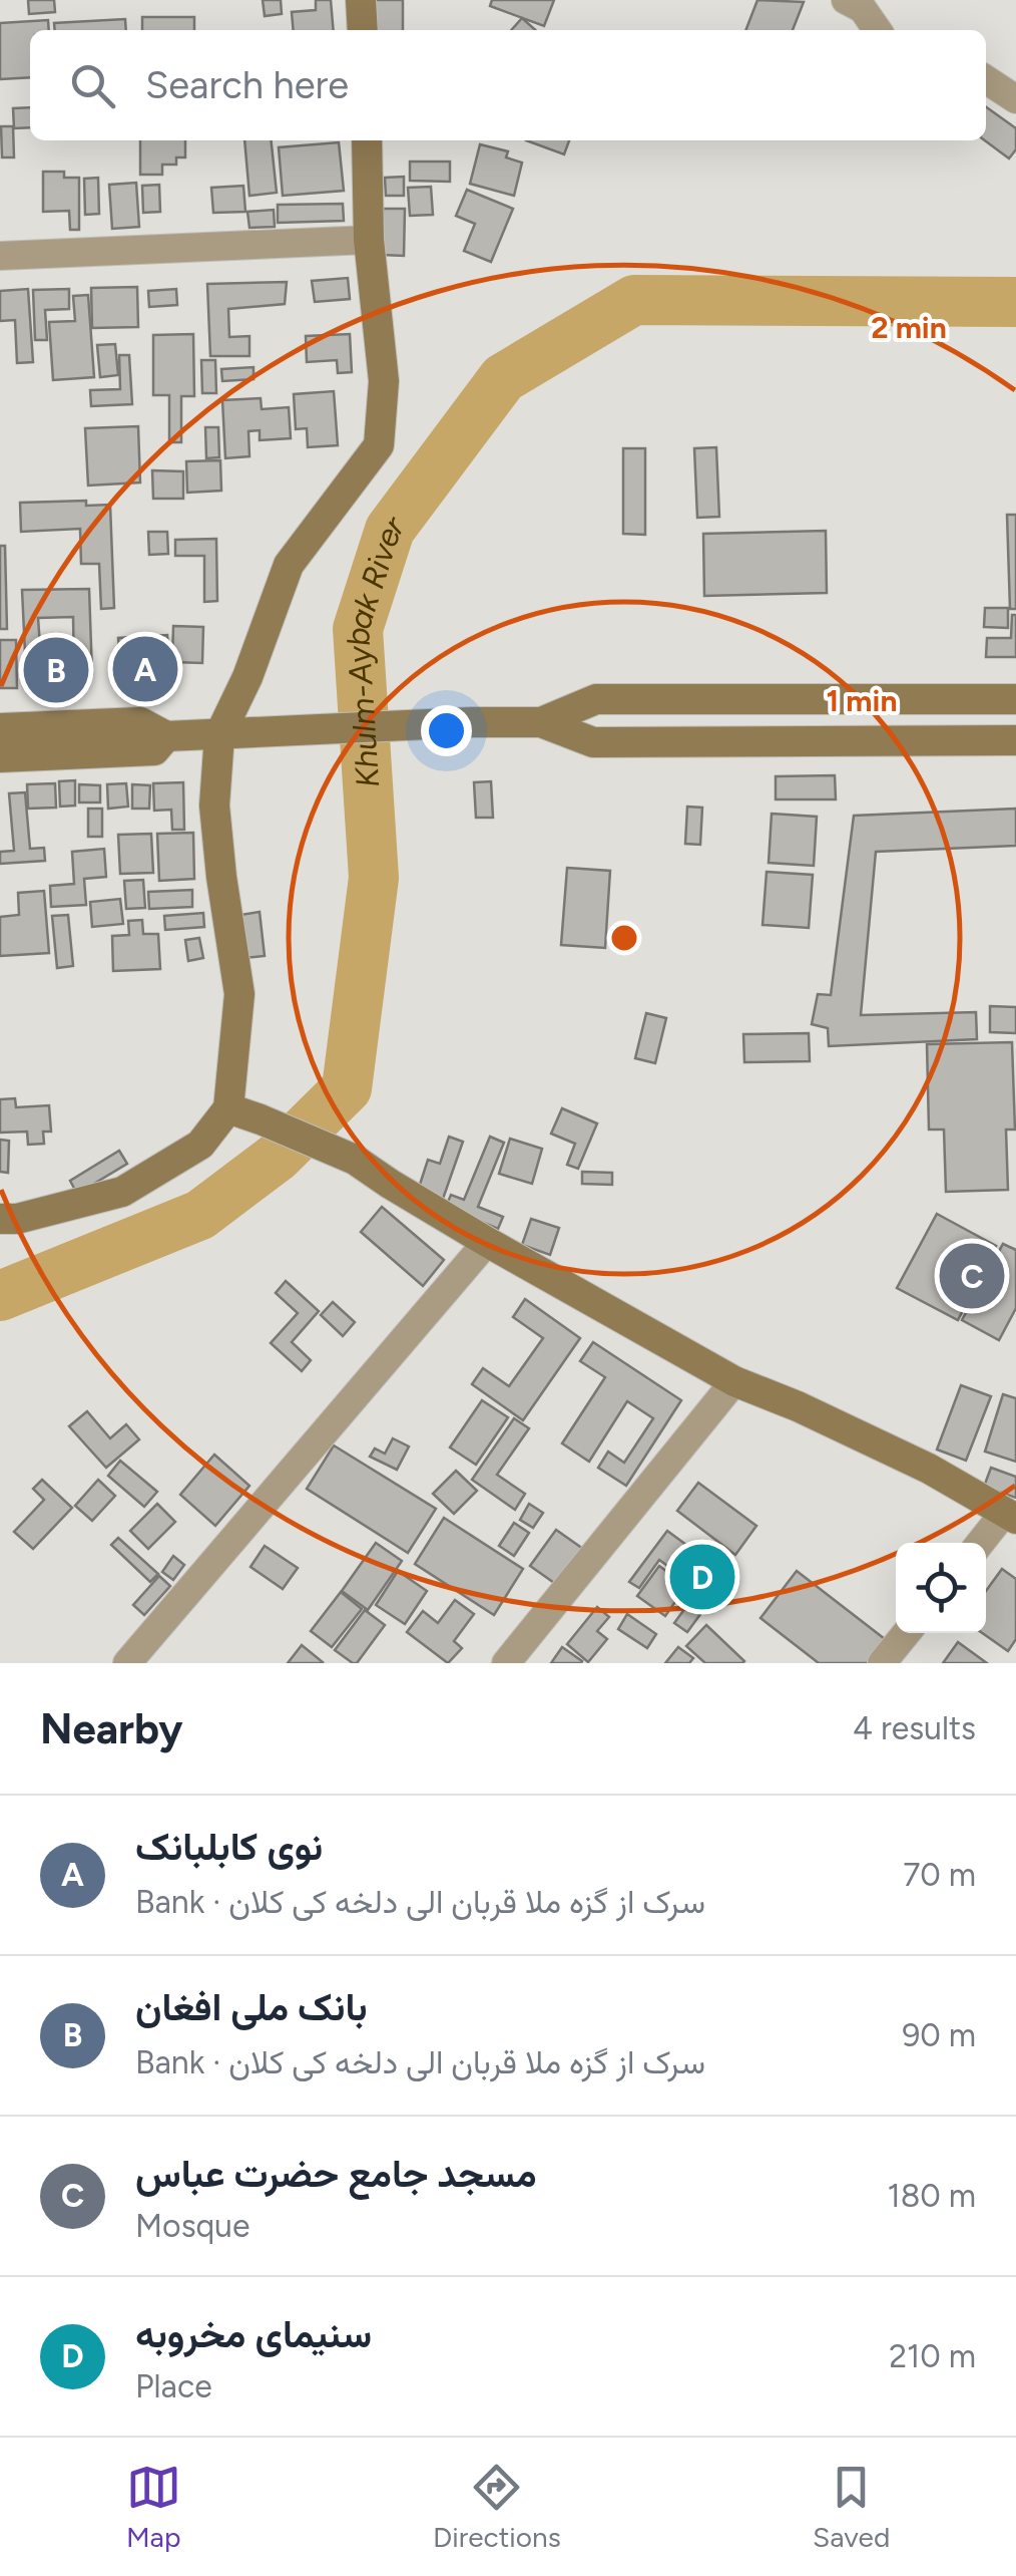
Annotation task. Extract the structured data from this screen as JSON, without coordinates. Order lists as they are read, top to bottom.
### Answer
{
  "water": ["Khulm-Aybak River"],
  "page": {
    "search": "Search here",
    "pins": [
      "A",
      "B",
      "C",
      "D"
    ],
    "heading": ["Nearby", "4 results"],
    "list": [
      {
        "mark": "A",
        "name": "نوی کابلبانک",
        "note": "Bank · سرک از گزه ملا قربان الی دلخه کی کلان",
        "value": "70 m"
      },
      {
        "mark": "B",
        "name": "بانک ملی افغان",
        "note": "Bank · سرک از گزه ملا قربان الی دلخه کی کلان",
        "value": "90 m"
      },
      {
        "mark": "C",
        "name": "مسجد جامع حضرت عباس",
        "note": "Mosque",
        "value": "180 m"
      },
      {
        "mark": "D",
        "name": "سنیمای مخروبه",
        "note": "Place",
        "value": "210 m"
      }
    ],
    "nav": ["Map", "Directions", "Saved"]
  },
  "rings": ["2 min", "1 min"]
}
